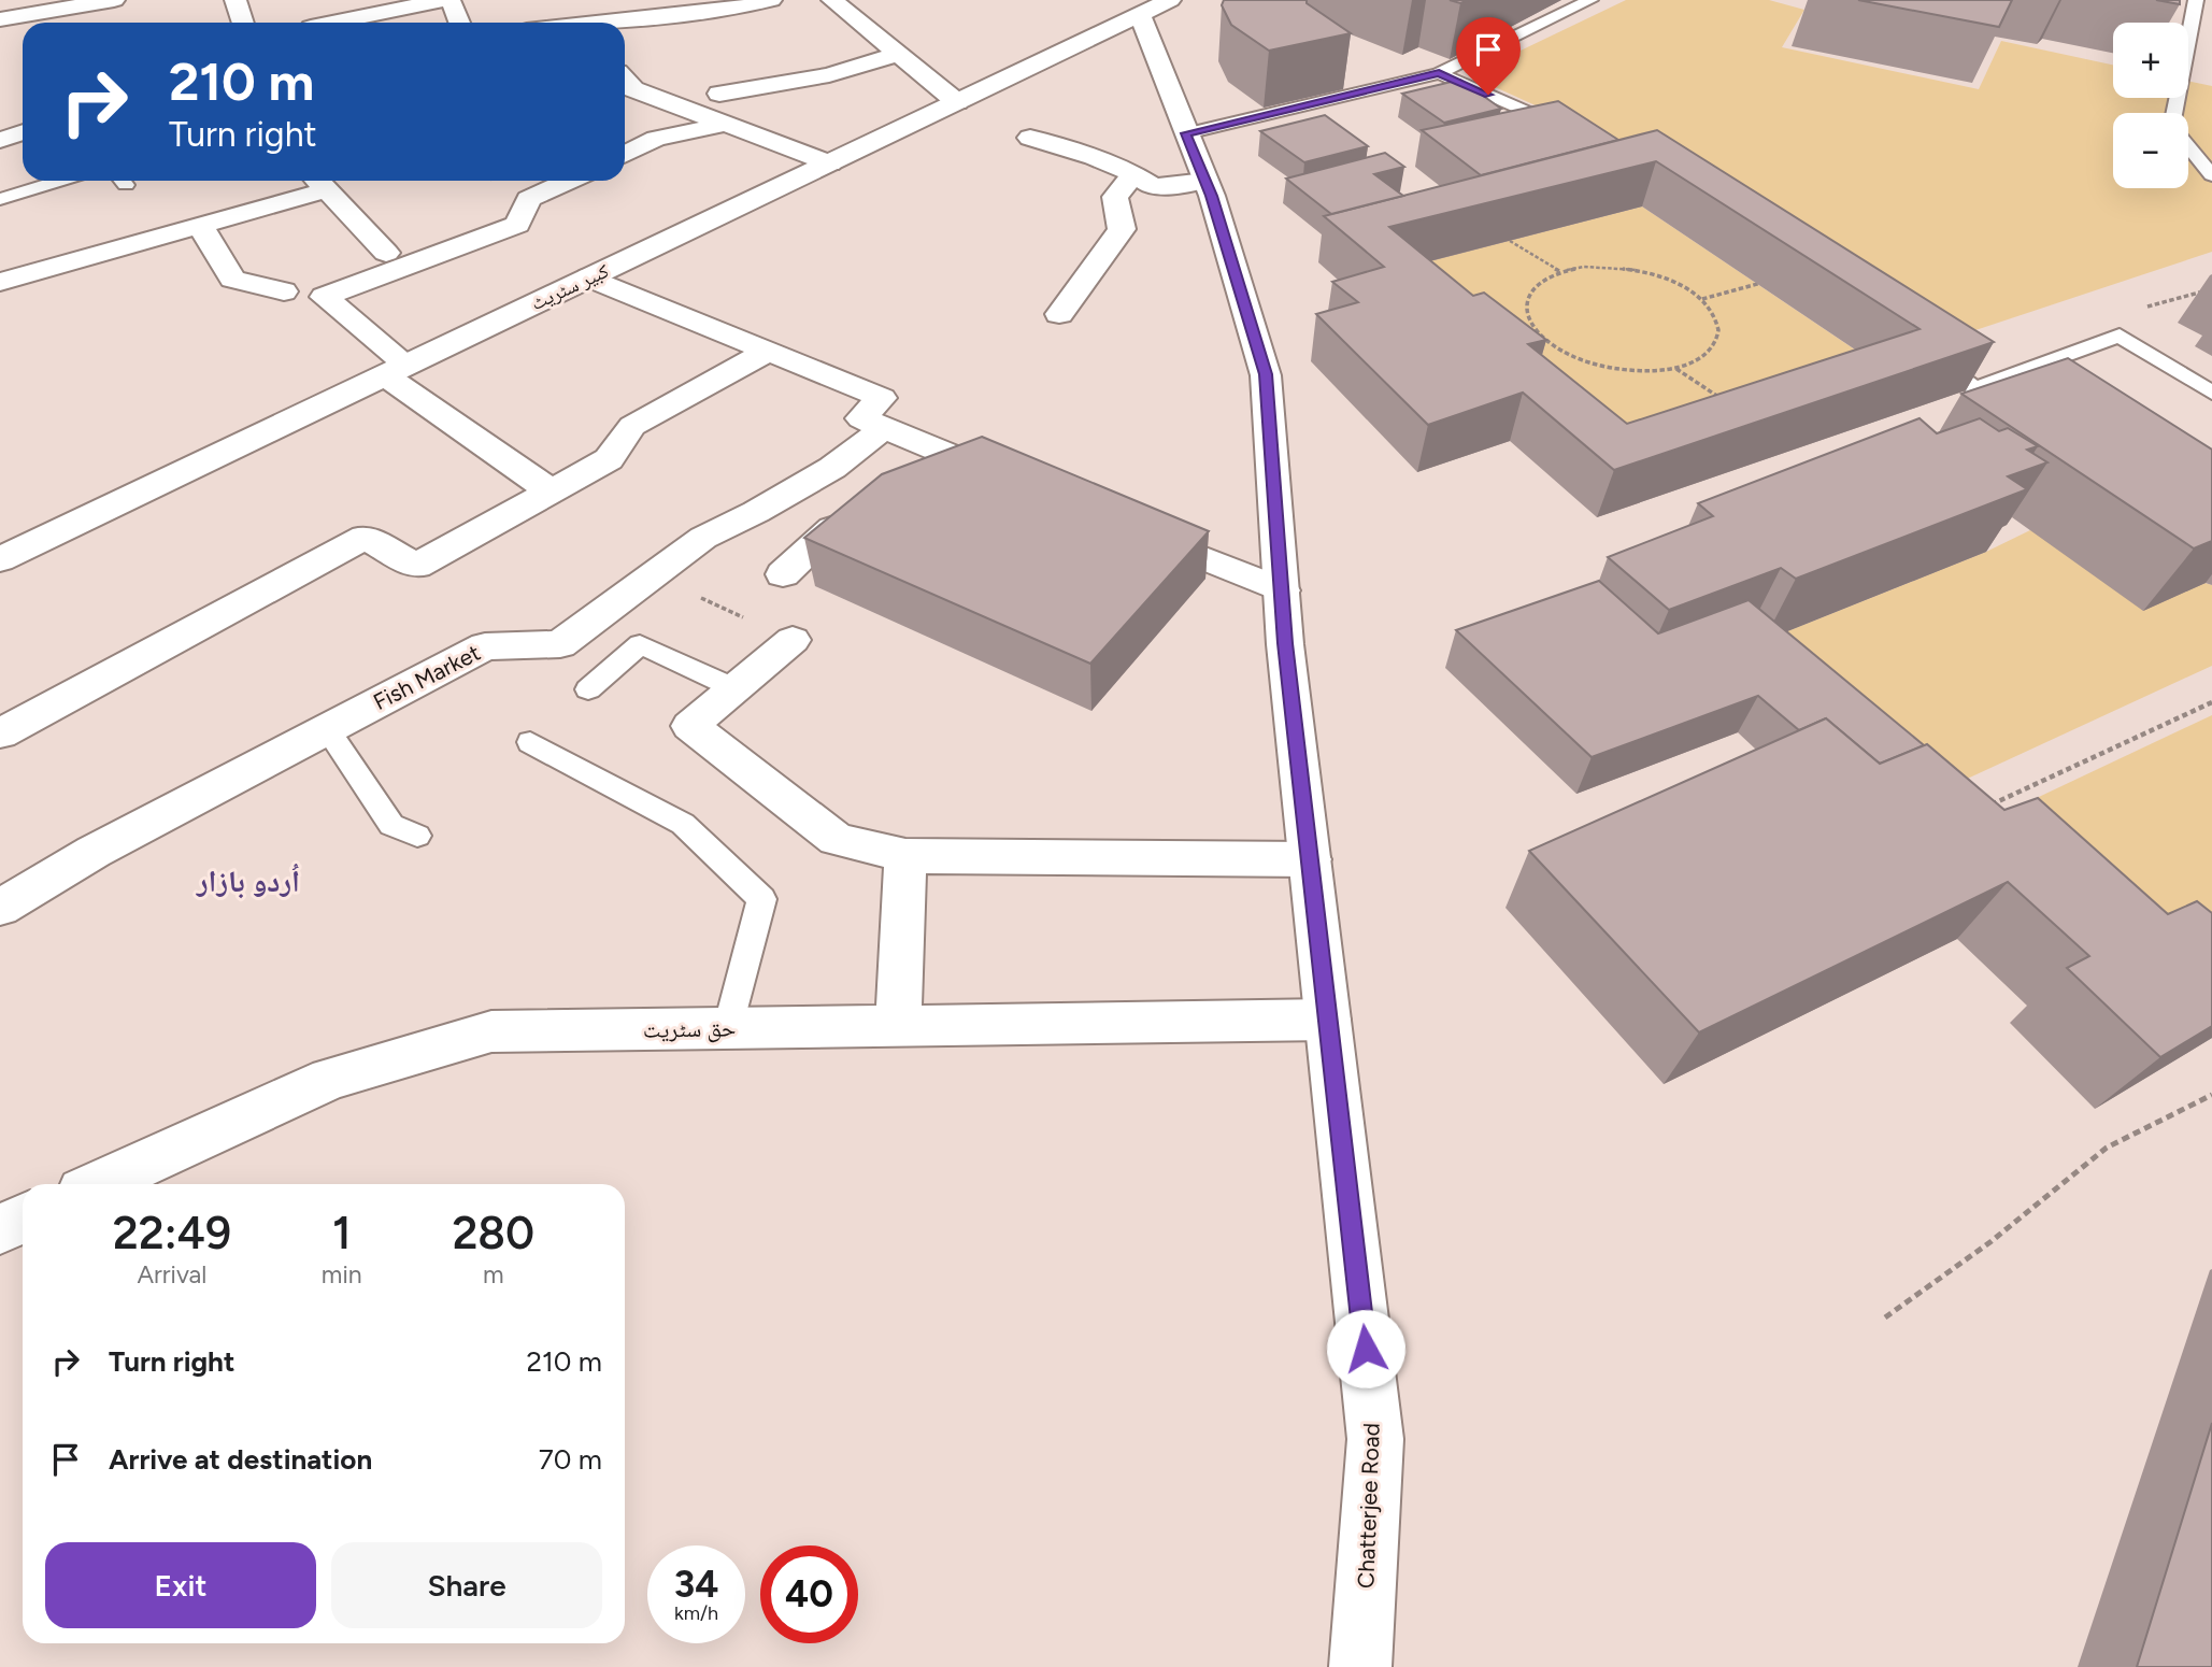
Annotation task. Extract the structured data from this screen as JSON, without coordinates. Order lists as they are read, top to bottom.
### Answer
{
  "streets": {
    "street": [
      "کبیر سٹریٹ",
      "Fish Market",
      "حق سٹریت",
      "Chatterjee Road"
    ]
  },
  "crossings": [
    ["کبیر سٹریٹ", "Chatterjee Road"],
    ["حق سٹریت", "Chatterjee Road"]
  ],
  "districts": ["اُردو بازار"],
  "page": {
    "map_buttons": ["+", "−"],
    "turn": ["210 m", "Turn right"],
    "eta": [
      "22:49",
      "Arrival",
      "1",
      "min",
      "280",
      "m"
    ],
    "list": [
      {
        "name": "Turn right",
        "value": "210 m"
      },
      {
        "name": "Arrive at destination",
        "value": "70 m"
      }
    ],
    "buttons": ["Exit", "Share"],
    "speed": "34 km/h",
    "limit": "40"
  }
}
